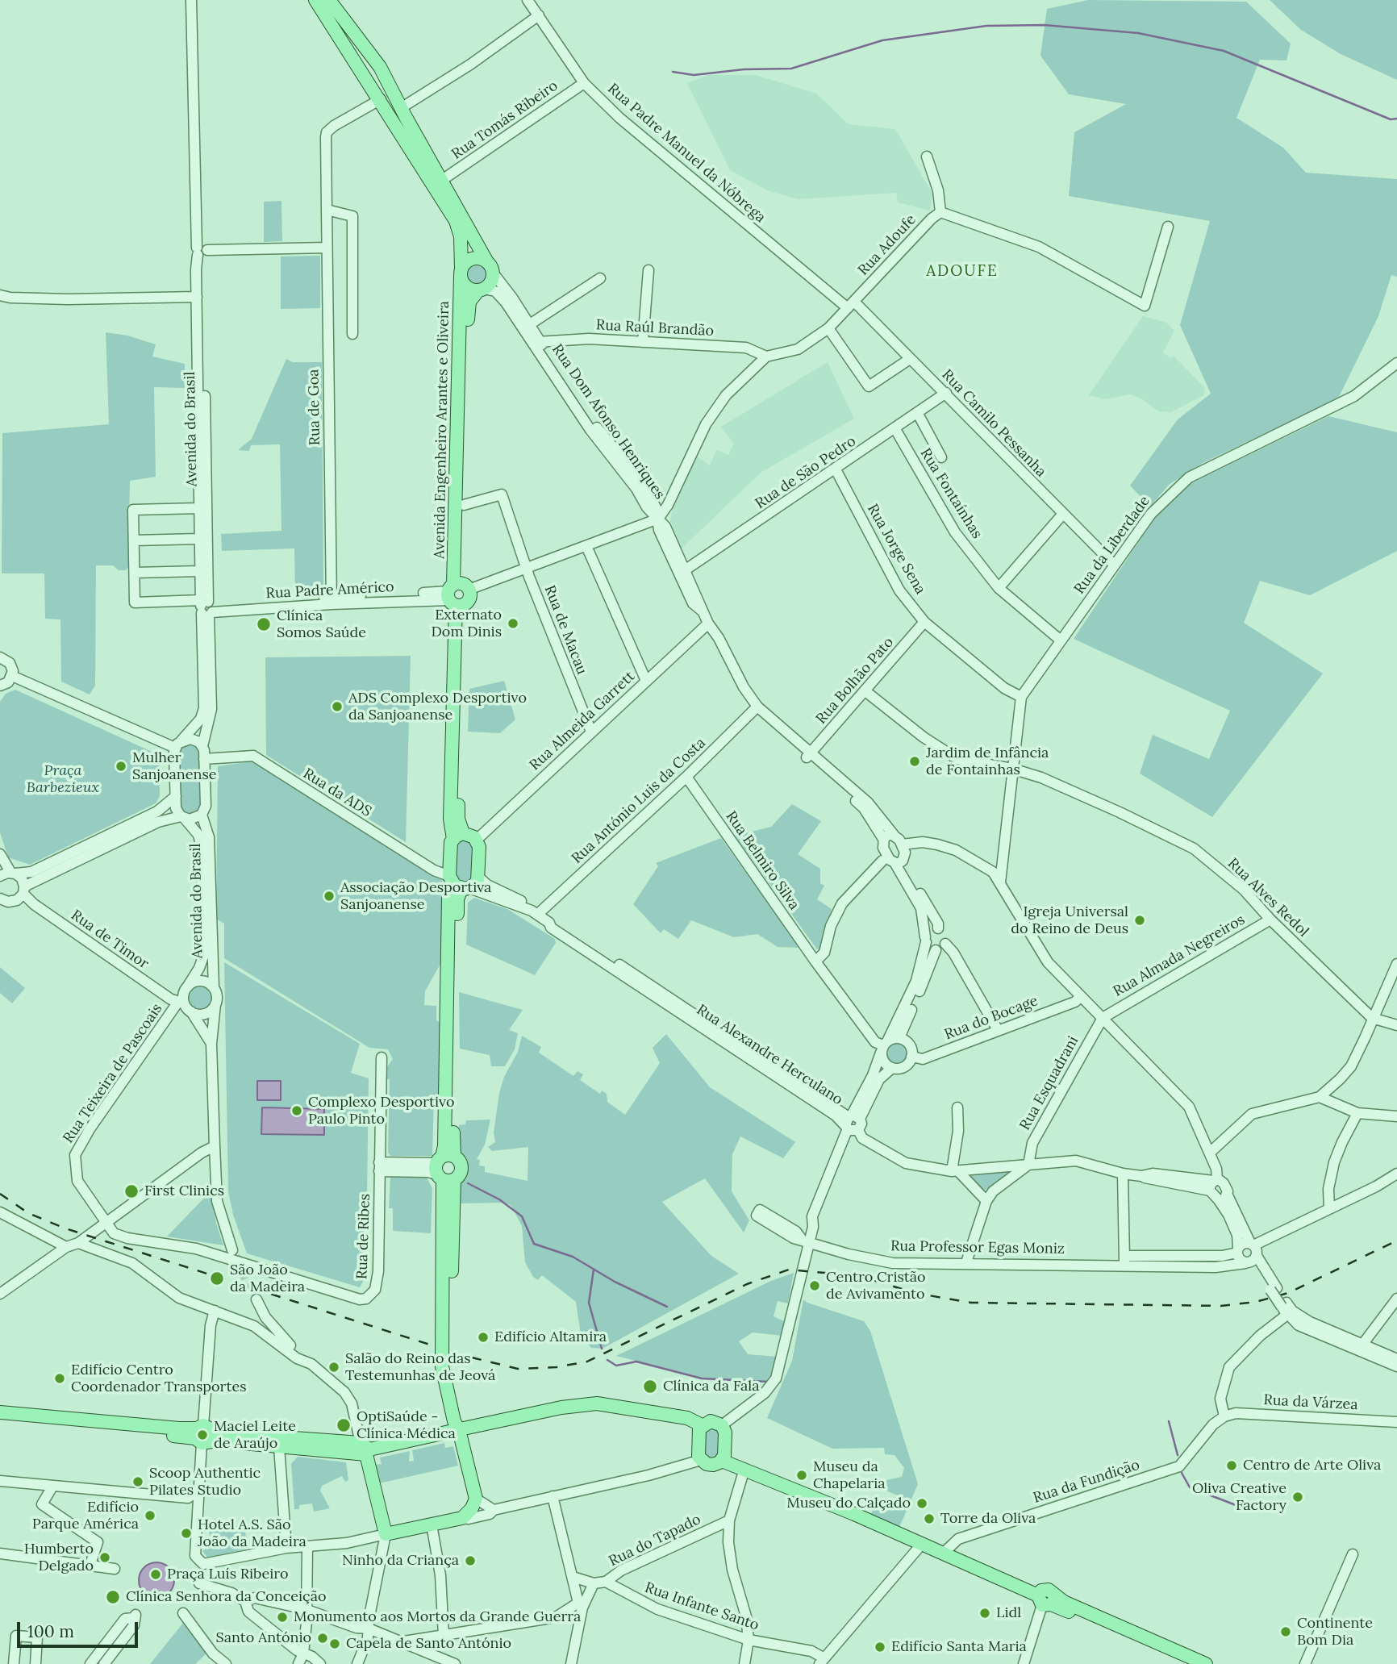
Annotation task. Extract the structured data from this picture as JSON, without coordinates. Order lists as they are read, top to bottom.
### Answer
{
  "streets": {
    "main road": ["Rua Dom Afonso Henriques", "Avenida Engenheiro Arantes e Oliveira"],
    "street": [
      "Rua Tomás Ribeiro",
      "Rua Padre Manuel da Nóbrega",
      "Rua Adoufe",
      "Rua Raúl Brandão",
      "Rua de Goa",
      "Rua Camilo Pessanha",
      "Avenida do Brasil",
      "Rua de São Pedro",
      "Rua Fontaínhas",
      "Rua da Liberdade",
      "Rua Jorge Sena",
      "Rua Padre Américo",
      "Rua de Macau",
      "Rua Bolhão Pato",
      "Rua Almeida Garrett",
      "Rua da ADS",
      "Rua António Luis da Costa",
      "Rua Belmiro Silva",
      "Rua Alves Redol",
      "Rua de Timor",
      "Rua Almada Negreiros",
      "Rua do Bocage",
      "Rua Alexandre Herculano",
      "Rua Teixeira de Pascoais",
      "Rua Esquadrani",
      "Rua de Ribes",
      "Rua Professor Egas Moniz",
      "Rua da Várzea",
      "Rua da Fundição",
      "Rua do Tapado",
      "Rua Infante Santo"
    ]
  },
  "crossings": [
    ["Rua Tomás Ribeiro", "Rua Padre Manuel da Nóbrega"],
    ["Rua Tomás Ribeiro", "Rua Dom Afonso Henriques"],
    ["Rua Padre Manuel da Nóbrega", "Rua Adoufe"],
    ["Rua Padre Manuel da Nóbrega", "Rua Camilo Pessanha"],
    ["Rua Adoufe", "Rua Raúl Brandão"],
    ["Rua Adoufe", "Rua Camilo Pessanha"],
    ["Rua Raúl Brandão", "Rua Dom Afonso Henriques"],
    ["Rua de Goa", "Rua Dom Afonso Henriques"],
    ["Rua de Goa", "Rua Padre Américo"],
    ["Rua Dom Afonso Henriques", "Avenida Engenheiro Arantes e Oliveira"],
    ["Rua Dom Afonso Henriques", "Rua de São Pedro"],
    ["Rua Dom Afonso Henriques", "Rua Padre Américo"],
    ["Rua Dom Afonso Henriques", "Rua Bolhão Pato"],
    ["Rua Dom Afonso Henriques", "Rua Almeida Garrett"],
    ["Rua Dom Afonso Henriques", "Rua António Luis da Costa"],
    ["Rua Dom Afonso Henriques", "Rua Belmiro Silva"],
    ["Rua Dom Afonso Henriques", "Rua do Bocage"],
    ["Rua Dom Afonso Henriques", "Rua Alexandre Herculano"],
    ["Rua Dom Afonso Henriques", "Rua Professor Egas Moniz"],
    ["Rua Camilo Pessanha", "Rua de São Pedro"],
    ["Rua Camilo Pessanha", "Rua da Liberdade"],
    ["Avenida do Brasil", "Rua Padre Américo"],
    ["Avenida do Brasil", "Rua da ADS"],
    ["Avenida do Brasil", "Rua de Timor"],
    ["Avenida do Brasil", "Rua Teixeira de Pascoais"],
    ["Avenida Engenheiro Arantes e Oliveira", "Rua Padre Américo"],
    ["Avenida Engenheiro Arantes e Oliveira", "Rua de Macau"],
    ["Avenida Engenheiro Arantes e Oliveira", "Rua da ADS"],
    ["Avenida Engenheiro Arantes e Oliveira", "Rua Alexandre Herculano"],
    ["Rua de São Pedro", "Rua Fontaínhas"],
    ["Rua de São Pedro", "Rua Jorge Sena"],
    ["Rua Fontaínhas", "Rua da Liberdade"],
    ["Rua da Liberdade", "Rua Jorge Sena"],
    ["Rua da Liberdade", "Rua Alves Redol"],
    ["Rua Jorge Sena", "Rua Bolhão Pato"],
    ["Rua Padre Américo", "Rua de Macau"],
    ["Rua de Macau", "Rua Almeida Garrett"],
    ["Rua Bolhão Pato", "Rua Alves Redol"],
    ["Rua da ADS", "Rua Alexandre Herculano"],
    ["Rua António Luis da Costa", "Rua Belmiro Silva"],
    ["Rua António Luis da Costa", "Rua Alexandre Herculano"],
    ["Rua Belmiro Silva", "Rua do Bocage"],
    ["Rua Alves Redol", "Rua Almada Negreiros"],
    ["Rua de Timor", "Rua Teixeira de Pascoais"],
    ["Rua Almada Negreiros", "Rua Esquadrani"],
    ["Rua Alexandre Herculano", "Rua Esquadrani"],
    ["Rua Teixeira de Pascoais", "Rua de Ribes"],
    ["Rua da Várzea", "Rua da Fundição"],
    ["Rua do Tapado", "Rua Infante Santo"]
  ],
  "districts": ["ADOUFE"],
  "parks": ["Praça Barbezieux"],
  "places": [
    "Externato Dom Dinis",
    "Clínica Somos Saúde",
    "ADS Complexo Desportivo da Sanjoanense",
    "Jardim de Infância de Fontainhas",
    "Mulher Sanjoanense",
    "Associação Desportiva Sanjoanense",
    "Igreja Universal do Reino de Deus",
    "Complexo Desportivo Paulo Pinto",
    "First Clinics",
    "São João da Madeira",
    "Centro Cristão de Avivamento",
    "Edifício Altamira",
    "Salão do Reino das Testemunhas de Jeová",
    "Edifício Centro Coordenador Transportes",
    "Clínica da Fala",
    "OptiSaúde - Clínica Médica",
    "Maciel Leite de Araújo",
    "Centro de Arte Oliva",
    "Museu da Chapelaria",
    "Scoop Authentic Pilates Studio",
    "Oliva Creative Factory",
    "Museu do Calçado",
    "Edifício Parque América",
    "Torre da Oliva",
    "Hotel A.S. São João da Madeira",
    "Humberto Delgado",
    "Ninho da Criança",
    "Praça Luís Ribeiro",
    "Clínica Senhora da Conceição",
    "Lidl",
    "Monumento aos Mortos da Grande Guerra",
    "Continente Bom Dia",
    "Santo António",
    "Capela de Santo António",
    "Edifício Santa Maria"
  ],
  "scale_bar": "100 m"
}
